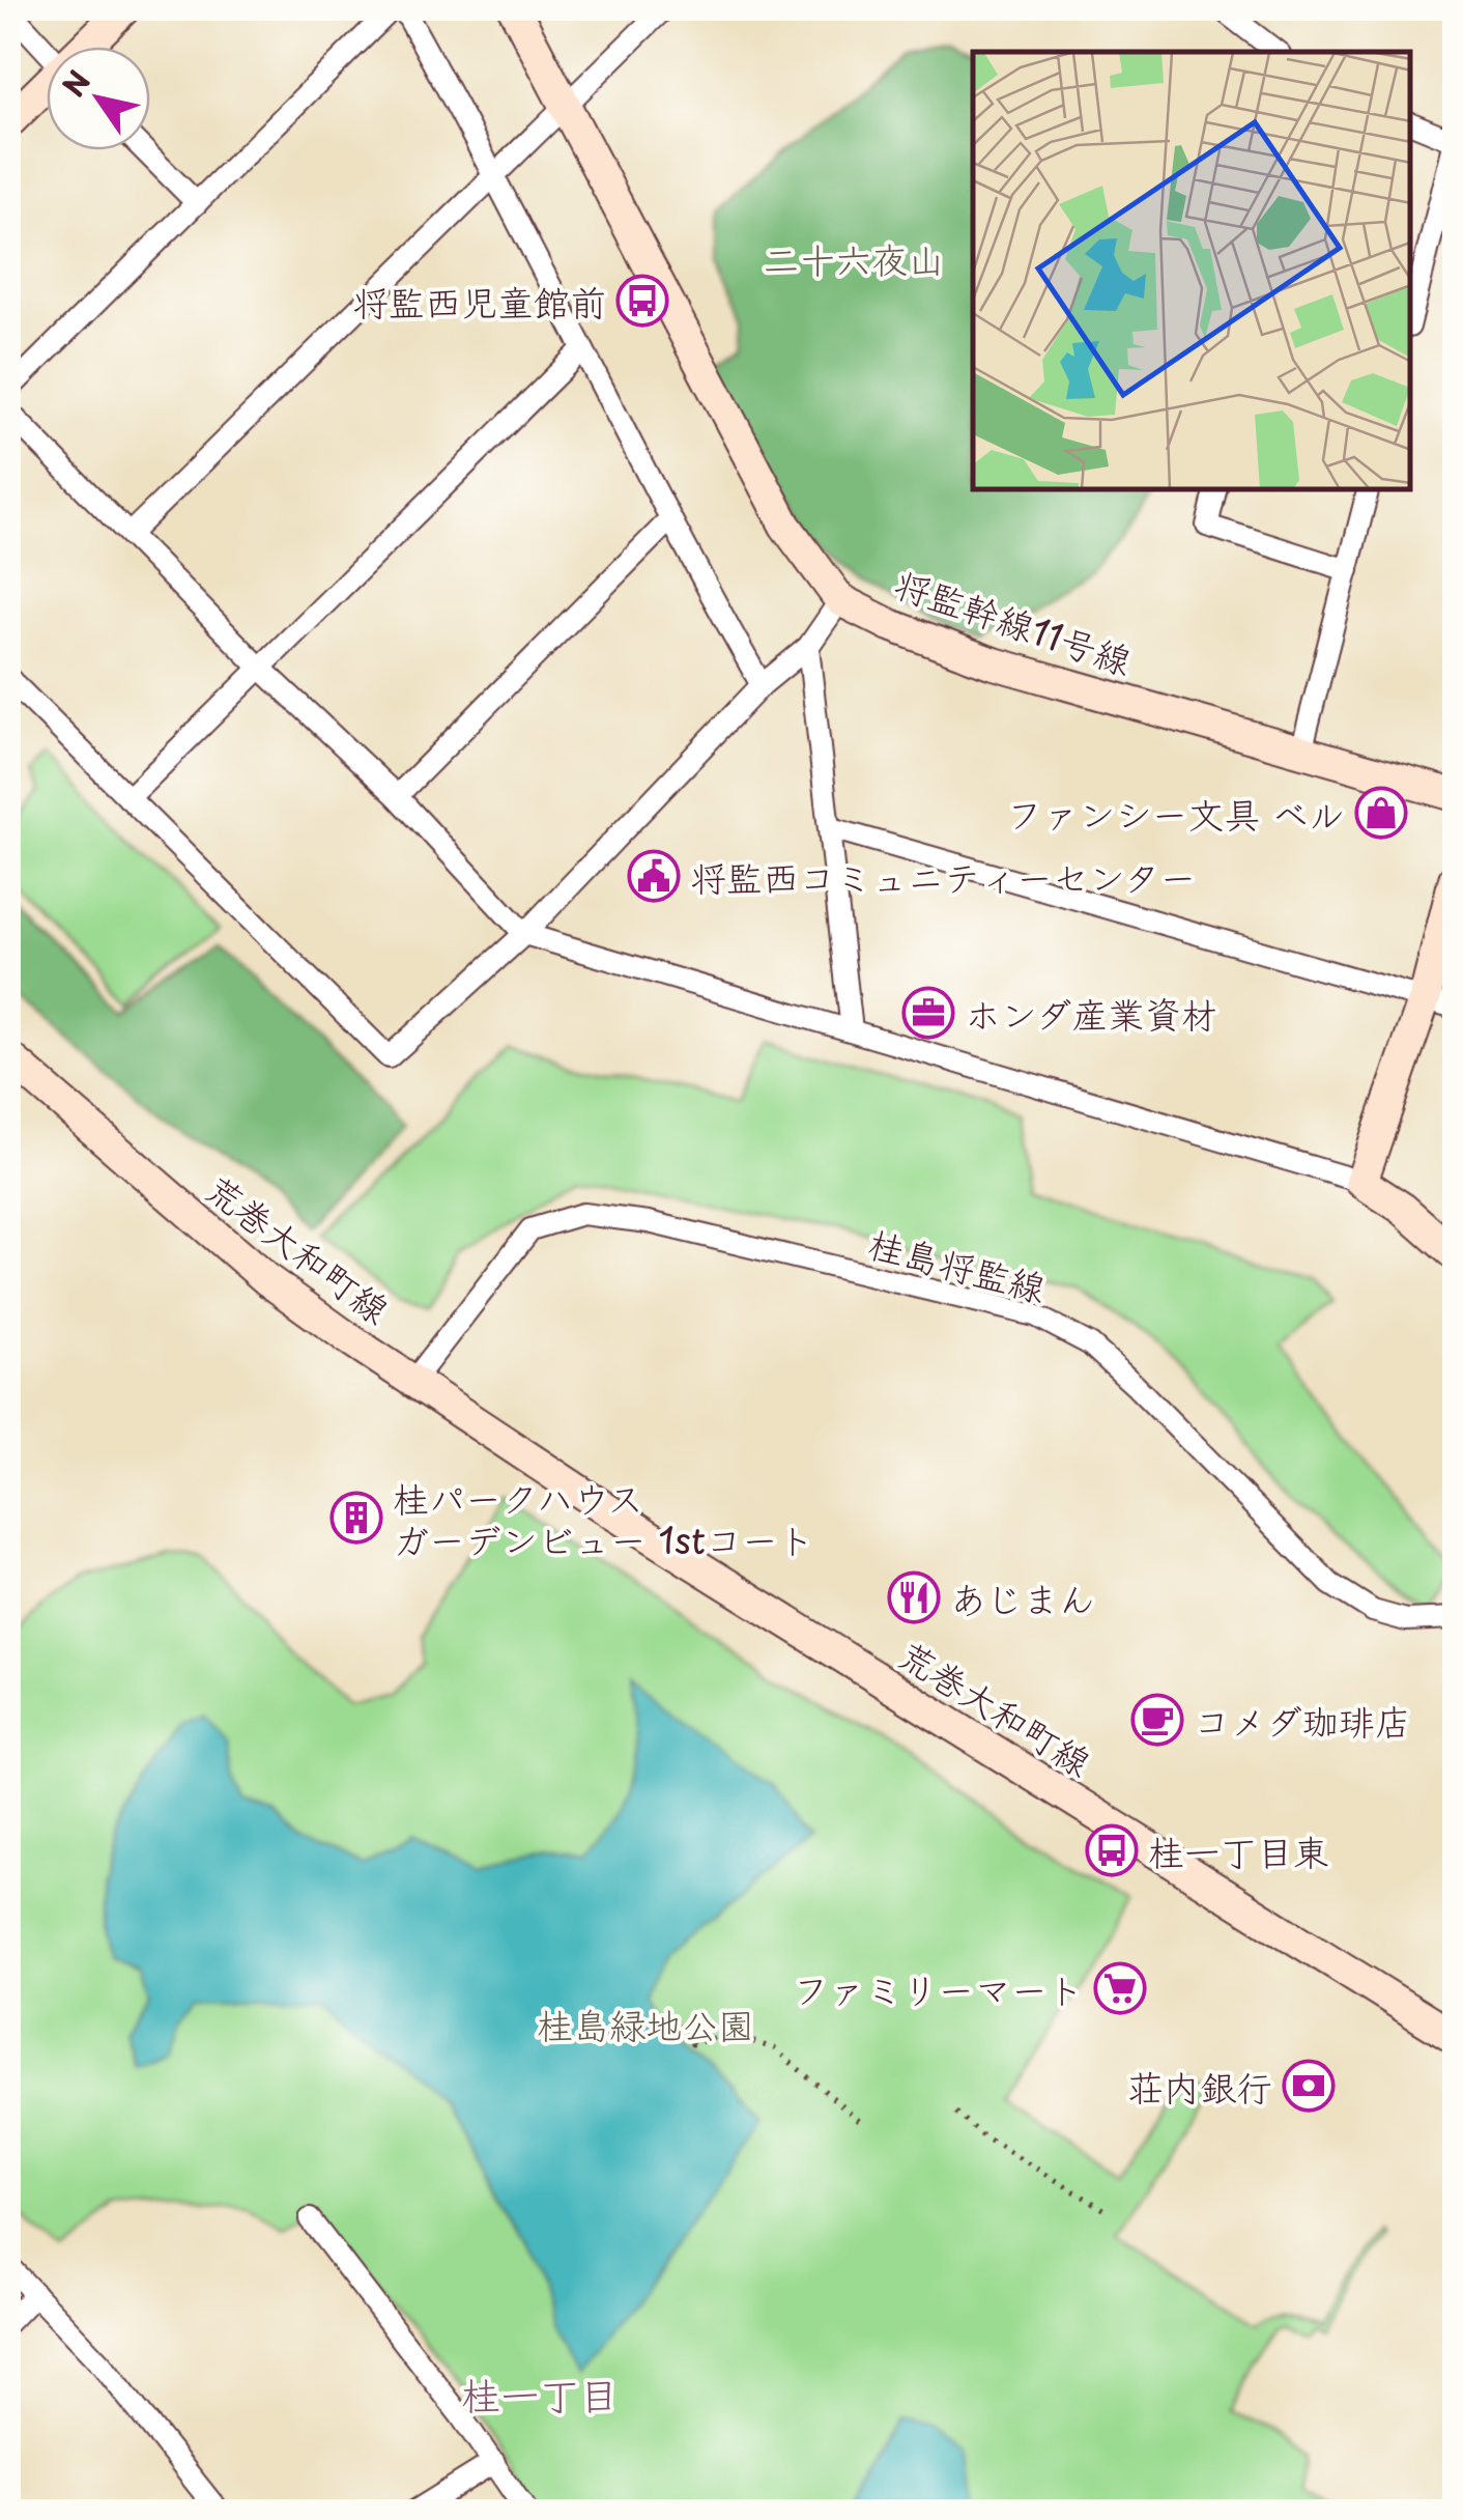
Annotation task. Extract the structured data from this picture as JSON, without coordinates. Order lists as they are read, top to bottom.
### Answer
{
  "streets": {
    "street": ["将監幹線11号線", "荒巻大和町線", "桂島将監線"]
  },
  "crossings": [
    ["荒巻大和町線", "桂島将監線"]
  ],
  "districts": ["桂一丁目"],
  "parks": ["二十六夜山", "桂島緑地公園"],
  "places": {
    "bus stop": ["将監西児童館前", "桂一丁目東"],
    "shop": ["ファンシー文具 ベル"],
    "public building": ["将監西コミュニティーセンター"],
    "office": ["ホンダ産業資材"],
    "building": ["桂パークハウス ガーデンビュー 1stコート"],
    "restaurant": ["あじまん"],
    "cafe": ["コメダ珈琲店"],
    "supermarket": ["ファミリーマート"],
    "bank": ["荘内銀行"]
  },
  "north": "top left"
}
